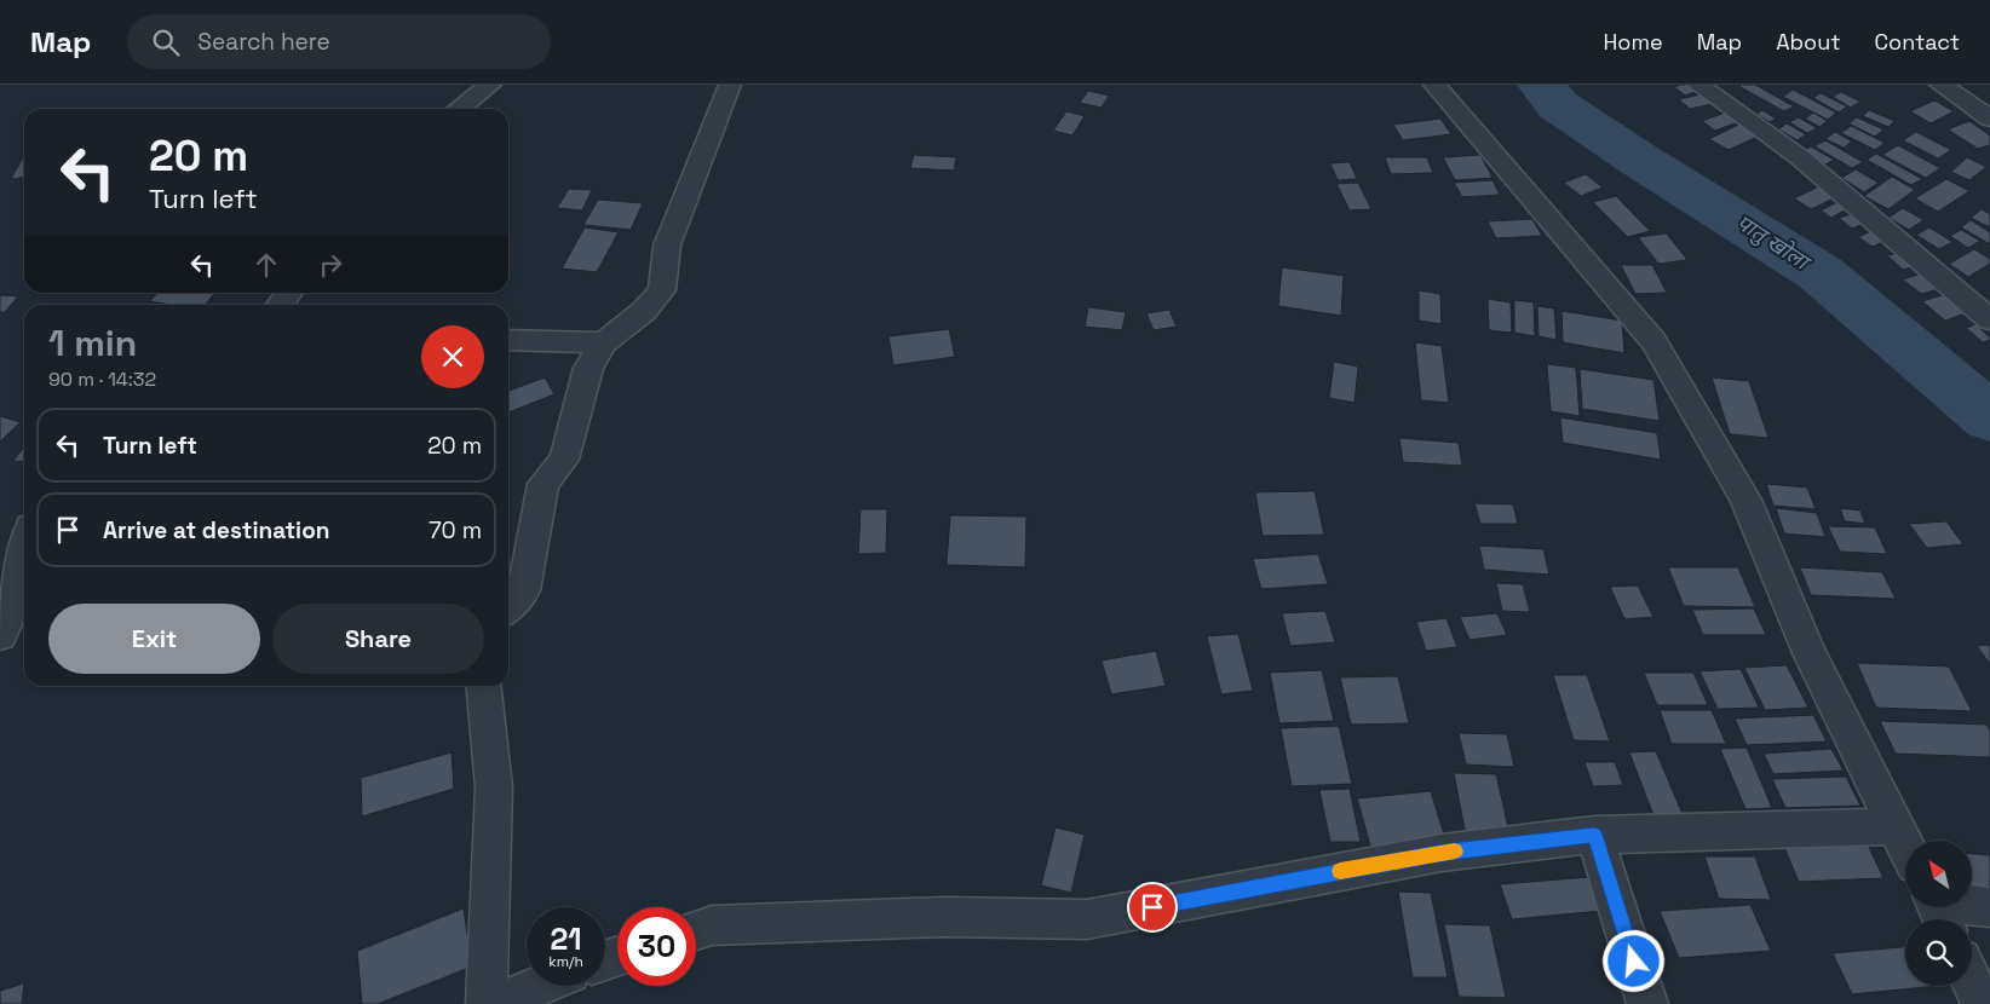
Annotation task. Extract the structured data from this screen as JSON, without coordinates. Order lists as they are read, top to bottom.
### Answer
{
  "water": ["पातु खोला"],
  "north": "top left",
  "page": {
    "header": "Map",
    "search": "Search here",
    "nav": [
      "Home",
      "Map",
      "About",
      "Contact"
    ],
    "turn": ["20 m", "Turn left"],
    "heading": ["1 min", "90 m · 14:32"],
    "list": [
      {
        "name": "Turn left",
        "value": "20 m"
      },
      {
        "name": "Arrive at destination",
        "value": "70 m"
      }
    ],
    "buttons": ["Exit", "Share"],
    "speed": "21 km/h",
    "limit": "30"
  }
}
